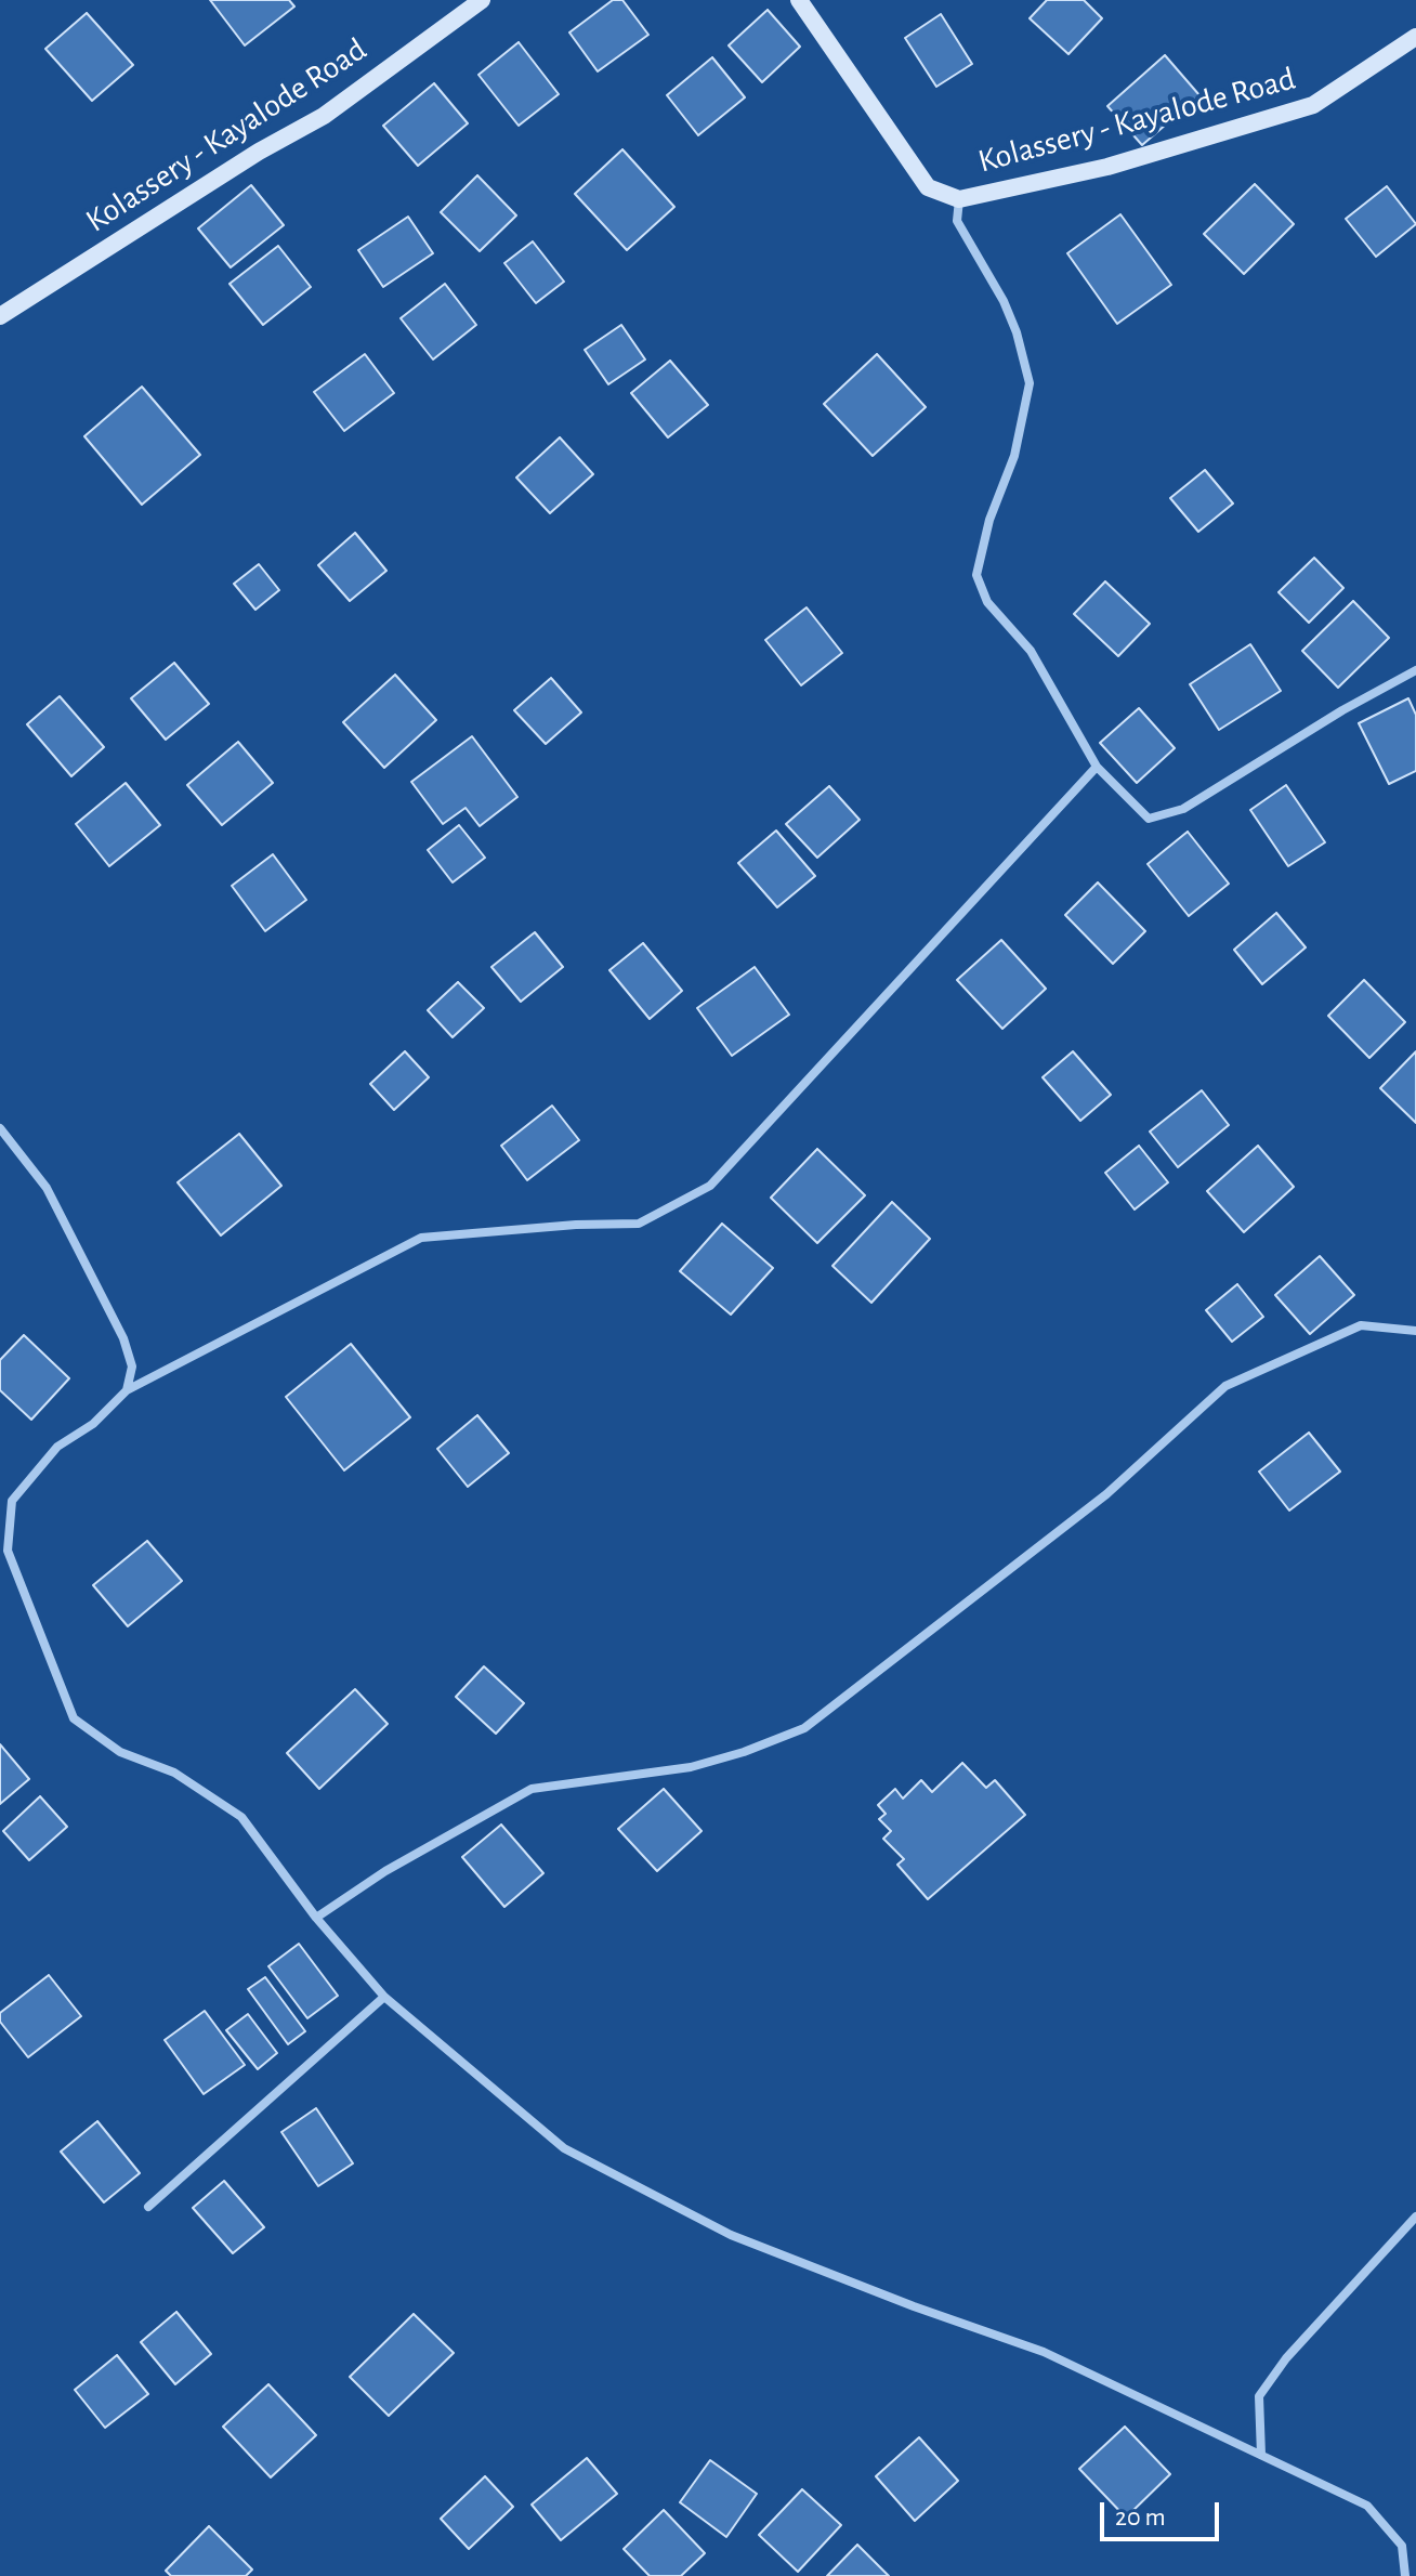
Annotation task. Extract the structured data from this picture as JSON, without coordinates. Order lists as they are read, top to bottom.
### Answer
{
  "streets": {
    "main road": ["Kolassery - Kayalode Road"]
  },
  "scale_bar": "20 m"
}
